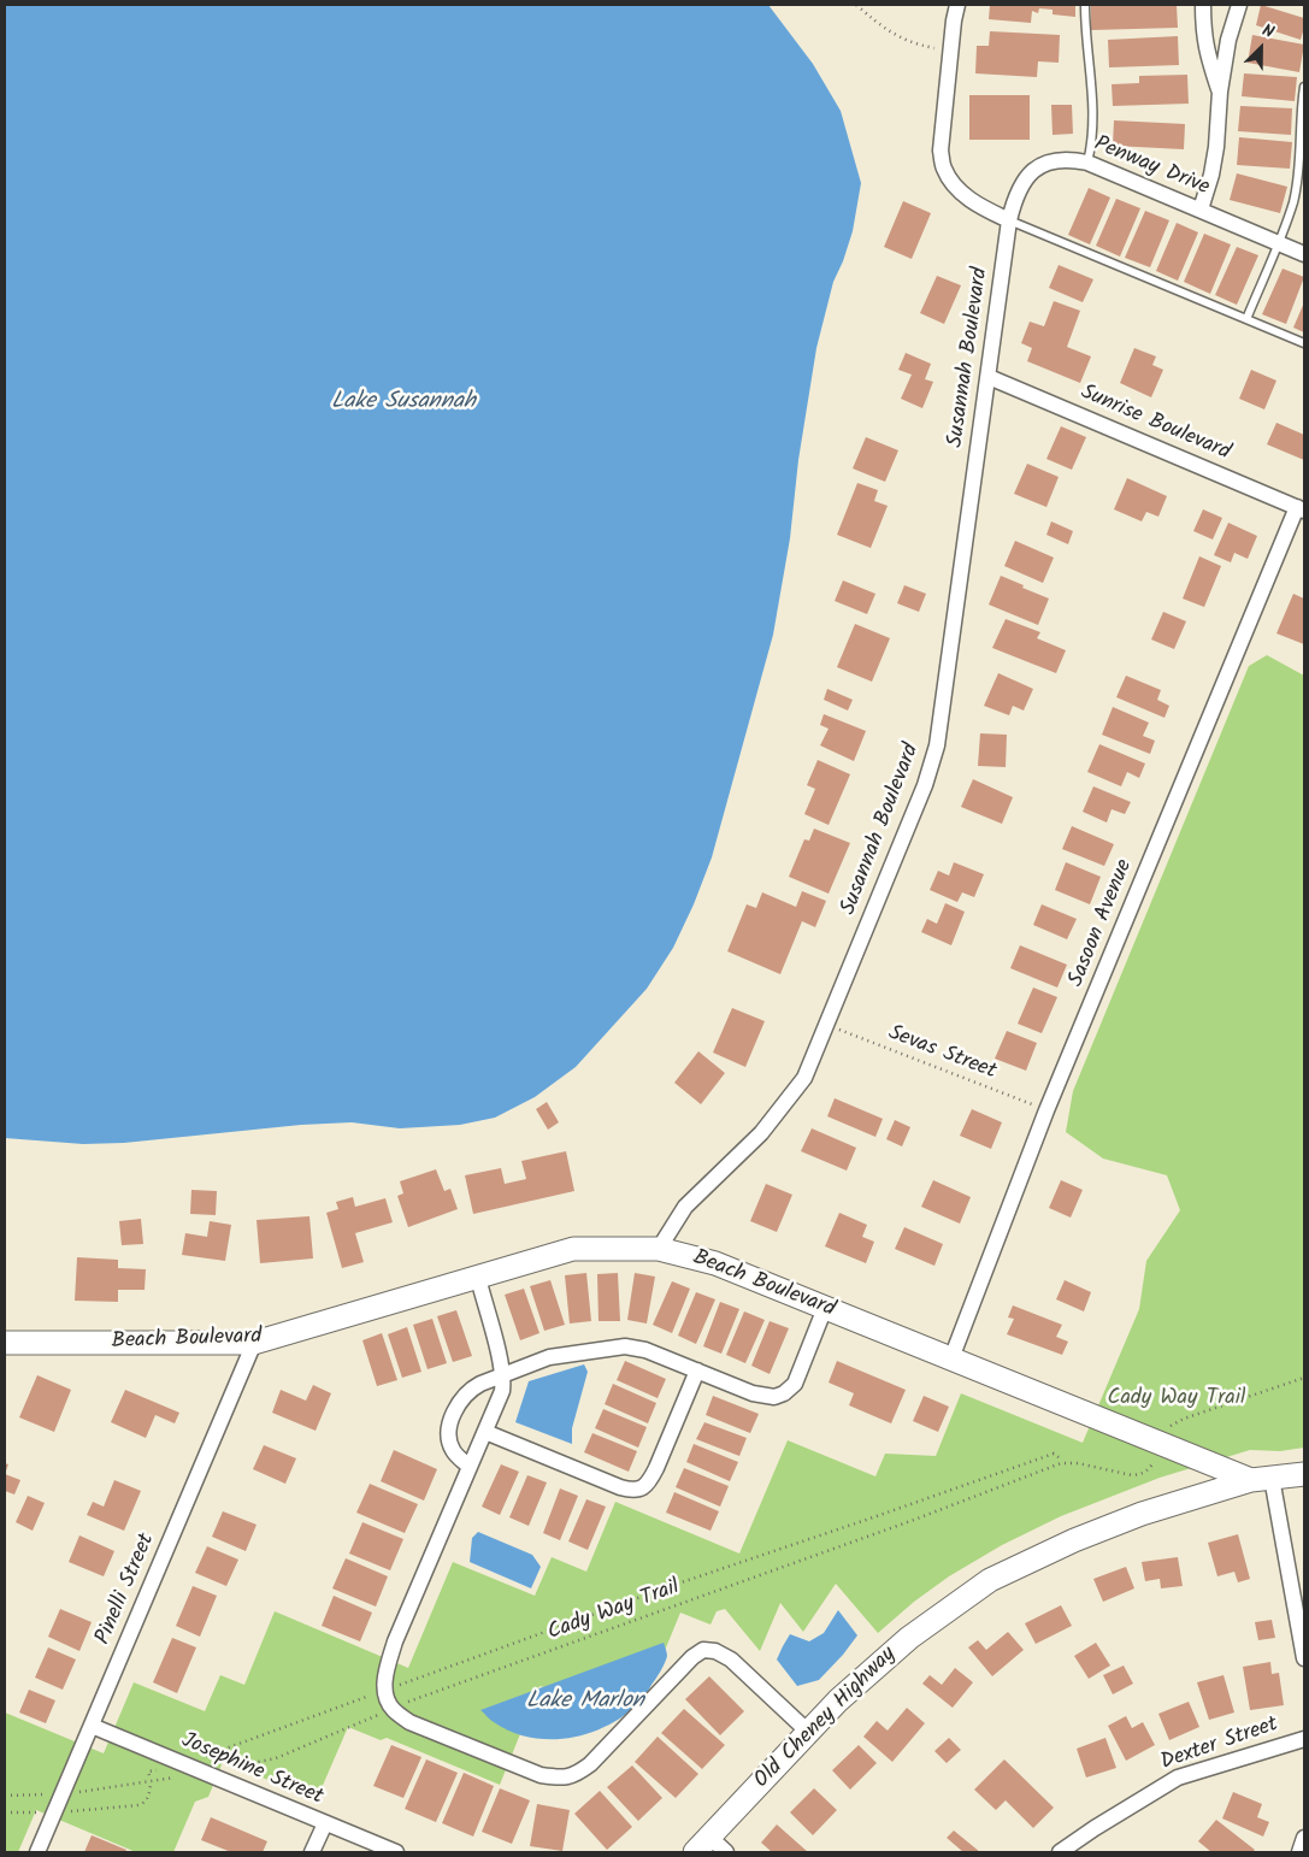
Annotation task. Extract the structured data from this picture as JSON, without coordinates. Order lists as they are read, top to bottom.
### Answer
{
  "streets": {
    "street": [
      "Penway Drive",
      "Susannah Boulevard",
      "Sunrise Boulevard",
      "Sasoon Avenue",
      "Beach Boulevard",
      "Pinelli Street",
      "Old Cheney Highway",
      "Dexter Street",
      "Josephine Street"
    ],
    "path": ["Sevas Street", "Cady Way Trail"]
  },
  "crossings": [
    ["Penway Drive", "Susannah Boulevard"],
    ["Susannah Boulevard", "Sunrise Boulevard"],
    ["Susannah Boulevard", "Sevas Street"],
    ["Susannah Boulevard", "Beach Boulevard"],
    ["Sunrise Boulevard", "Sasoon Avenue"],
    ["Sasoon Avenue", "Sevas Street"],
    ["Sasoon Avenue", "Beach Boulevard"],
    ["Beach Boulevard", "Pinelli Street"],
    ["Beach Boulevard", "Old Cheney Highway"],
    ["Pinelli Street", "Josephine Street"],
    ["Cady Way Trail", "Josephine Street"]
  ],
  "water": ["Lake Susannah", "Lake Marlon"],
  "parks": ["Cady Way Trail"],
  "north": "top right"
}
